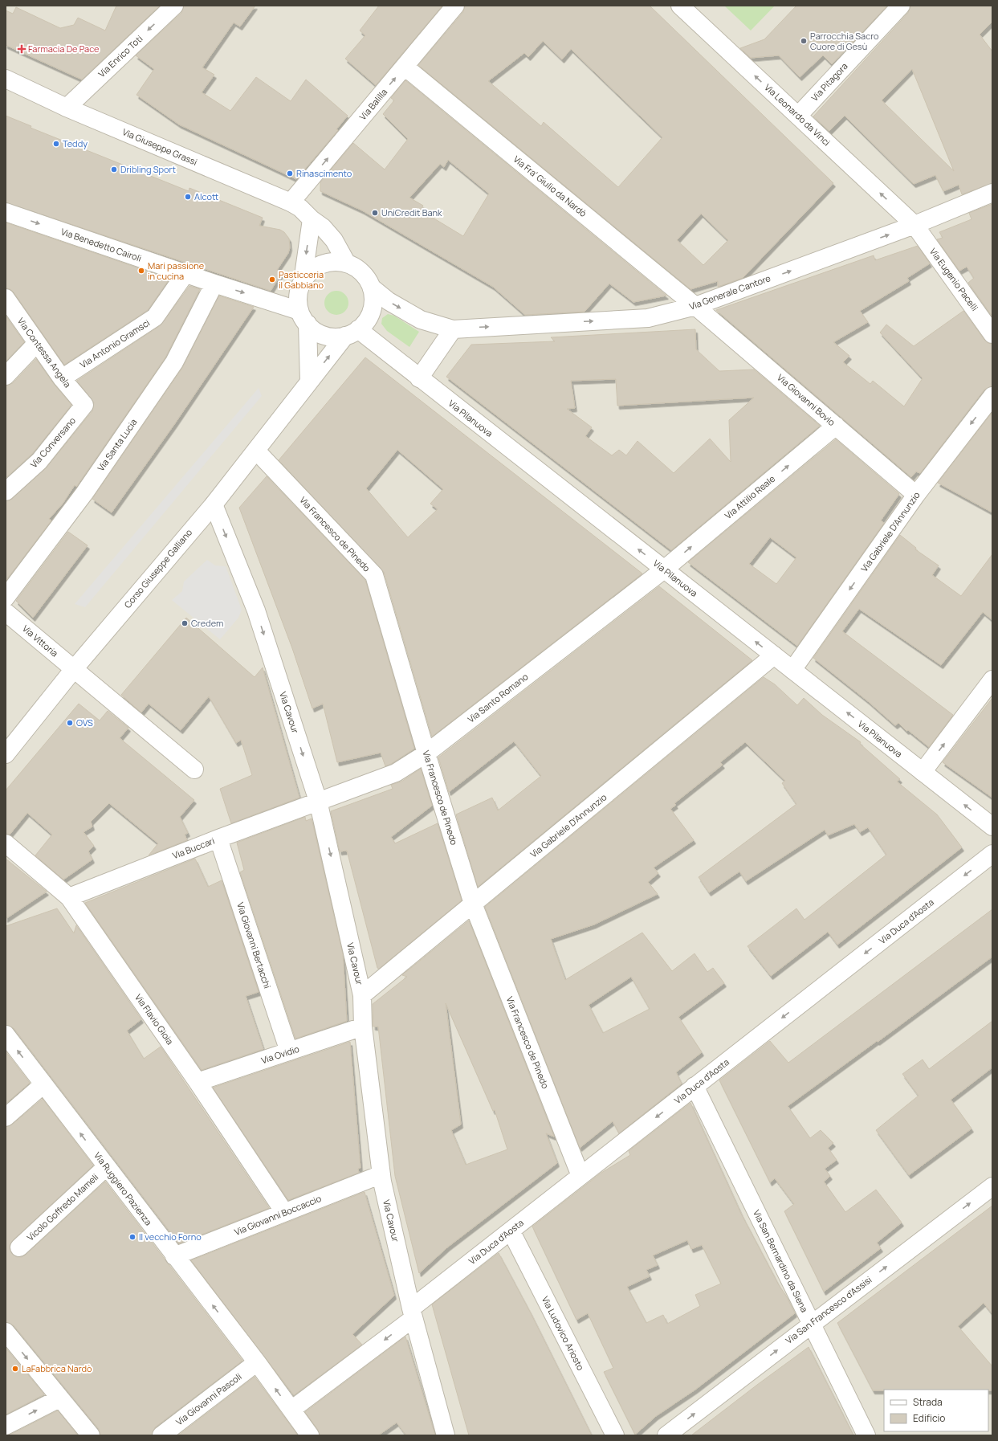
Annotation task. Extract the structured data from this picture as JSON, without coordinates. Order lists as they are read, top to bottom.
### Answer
{
  "streets": {
    "street": [
      "Via Enrico Toti",
      "Via Pitagora",
      "Via Balilla",
      "Via Leonardo da Vinci",
      "Via Giuseppe Grassi",
      "Via Fra' Giulio da Nardò",
      "Via Benedetto Cairoli",
      "Via Eugenio Pacelli",
      "Via Generale Cantore",
      "Via Antonio Gramsci",
      "Via Contessa Angela",
      "Via Giovanni Bovio",
      "Via Pilanuova",
      "Via Conversano",
      "Via Santa Lucia",
      "Via Attilio Reale",
      "Via Gabriele D'Annunzio",
      "Via Francesco de Pinedo",
      "Corso Giuseppe Galliano",
      "Via Vittoria",
      "Via Santo Romano",
      "Via Cavour",
      "Via Buccari",
      "Via Duca d'Aosta",
      "Via Giovanni Bertacchi",
      "Via Flavio Gioia",
      "Via Ovidio",
      "Via Ruggiero Pazienza",
      "Vicolo Goffredo Mameli",
      "Via Giovanni Boccaccio",
      "Via San Bernardino da Siena",
      "Via San Francesco d'Assisi",
      "Via Ludovico Ariosto",
      "Via Giovanni Pascoli"
    ]
  },
  "crossings": [
    ["Via Enrico Toti", "Via Giuseppe Grassi"],
    ["Via Pitagora", "Via Leonardo da Vinci"],
    ["Via Balilla", "Via Giuseppe Grassi"],
    ["Via Balilla", "Via Fra' Giulio da Nardò"],
    ["Via Leonardo da Vinci", "Via Eugenio Pacelli"],
    ["Via Leonardo da Vinci", "Via Generale Cantore"],
    ["Via Giuseppe Grassi", "Via Benedetto Cairoli"],
    ["Via Giuseppe Grassi", "Via Generale Cantore"],
    ["Via Giuseppe Grassi", "Via Pilanuova"],
    ["Via Giuseppe Grassi", "Corso Giuseppe Galliano"],
    ["Via Fra' Giulio da Nardò", "Via Generale Cantore"],
    ["Via Fra' Giulio da Nardò", "Via Giovanni Bovio"],
    ["Via Benedetto Cairoli", "Via Generale Cantore"],
    ["Via Benedetto Cairoli", "Via Antonio Gramsci"],
    ["Via Benedetto Cairoli", "Via Pilanuova"],
    ["Via Benedetto Cairoli", "Via Santa Lucia"],
    ["Via Benedetto Cairoli", "Corso Giuseppe Galliano"],
    ["Via Eugenio Pacelli", "Via Generale Cantore"],
    ["Via Generale Cantore", "Via Giovanni Bovio"],
    ["Via Generale Cantore", "Via Pilanuova"],
    ["Via Generale Cantore", "Corso Giuseppe Galliano"],
    ["Via Antonio Gramsci", "Via Contessa Angela"],
    ["Via Contessa Angela", "Via Conversano"],
    ["Via Giovanni Bovio", "Via Attilio Reale"],
    ["Via Giovanni Bovio", "Via Gabriele D'Annunzio"],
    ["Via Pilanuova", "Via Attilio Reale"],
    ["Via Pilanuova", "Via Gabriele D'Annunzio"],
    ["Via Pilanuova", "Corso Giuseppe Galliano"],
    ["Via Pilanuova", "Via Santo Romano"],
    ["Via Attilio Reale", "Via Santo Romano"],
    ["Via Gabriele D'Annunzio", "Via Francesco de Pinedo"],
    ["Via Gabriele D'Annunzio", "Via Cavour"],
    ["Via Francesco de Pinedo", "Corso Giuseppe Galliano"],
    ["Via Francesco de Pinedo", "Via Santo Romano"],
    ["Via Francesco de Pinedo", "Via Duca d'Aosta"],
    ["Corso Giuseppe Galliano", "Via Vittoria"],
    ["Corso Giuseppe Galliano", "Via Cavour"],
    ["Via Santo Romano", "Via Cavour"],
    ["Via Santo Romano", "Via Buccari"],
    ["Via Cavour", "Via Buccari"],
    ["Via Cavour", "Via Duca d'Aosta"],
    ["Via Cavour", "Via Ovidio"],
    ["Via Cavour", "Via Giovanni Boccaccio"],
    ["Via Buccari", "Via Giovanni Bertacchi"],
    ["Via Buccari", "Via Flavio Gioia"],
    ["Via Duca d'Aosta", "Via Ruggiero Pazienza"],
    ["Via Duca d'Aosta", "Via San Bernardino da Siena"],
    ["Via Duca d'Aosta", "Via Ludovico Ariosto"],
    ["Via Giovanni Bertacchi", "Via Ovidio"],
    ["Via Flavio Gioia", "Via Ovidio"],
    ["Via Flavio Gioia", "Via Giovanni Boccaccio"],
    ["Via Ruggiero Pazienza", "Vicolo Goffredo Mameli"],
    ["Via Ruggiero Pazienza", "Via Giovanni Boccaccio"],
    ["Via Ruggiero Pazienza", "Via Giovanni Pascoli"],
    ["Via San Bernardino da Siena", "Via San Francesco d'Assisi"]
  ],
  "one_way": [
    "Via Enrico Toti",
    "Via Balilla",
    "Via Leonardo da Vinci",
    "Via Benedetto Cairoli",
    "Via Generale Cantore",
    "Via Pilanuova",
    "Via Attilio Reale",
    "Via Gabriele D'Annunzio",
    "Via Cavour",
    "Via Duca d'Aosta",
    "Via Ruggiero Pazienza",
    "Via San Francesco d'Assisi"
  ],
  "places": {
    "other": [
      "Parrocchia Sacro Cuore di Gesù",
      "Teddy",
      "Dribling Sport",
      "Rinascimento",
      "Alcott",
      "UniCredit Bank",
      "Mari passione in cucina",
      "Pasticceria il Gabbiano",
      "Credem",
      "OVS",
      "Il vecchio Forno",
      "LaFabbrica Nardò"
    ],
    "health": ["Farmacia De Pace"]
  },
  "legend": ["Strada", "Edificio"]
}
